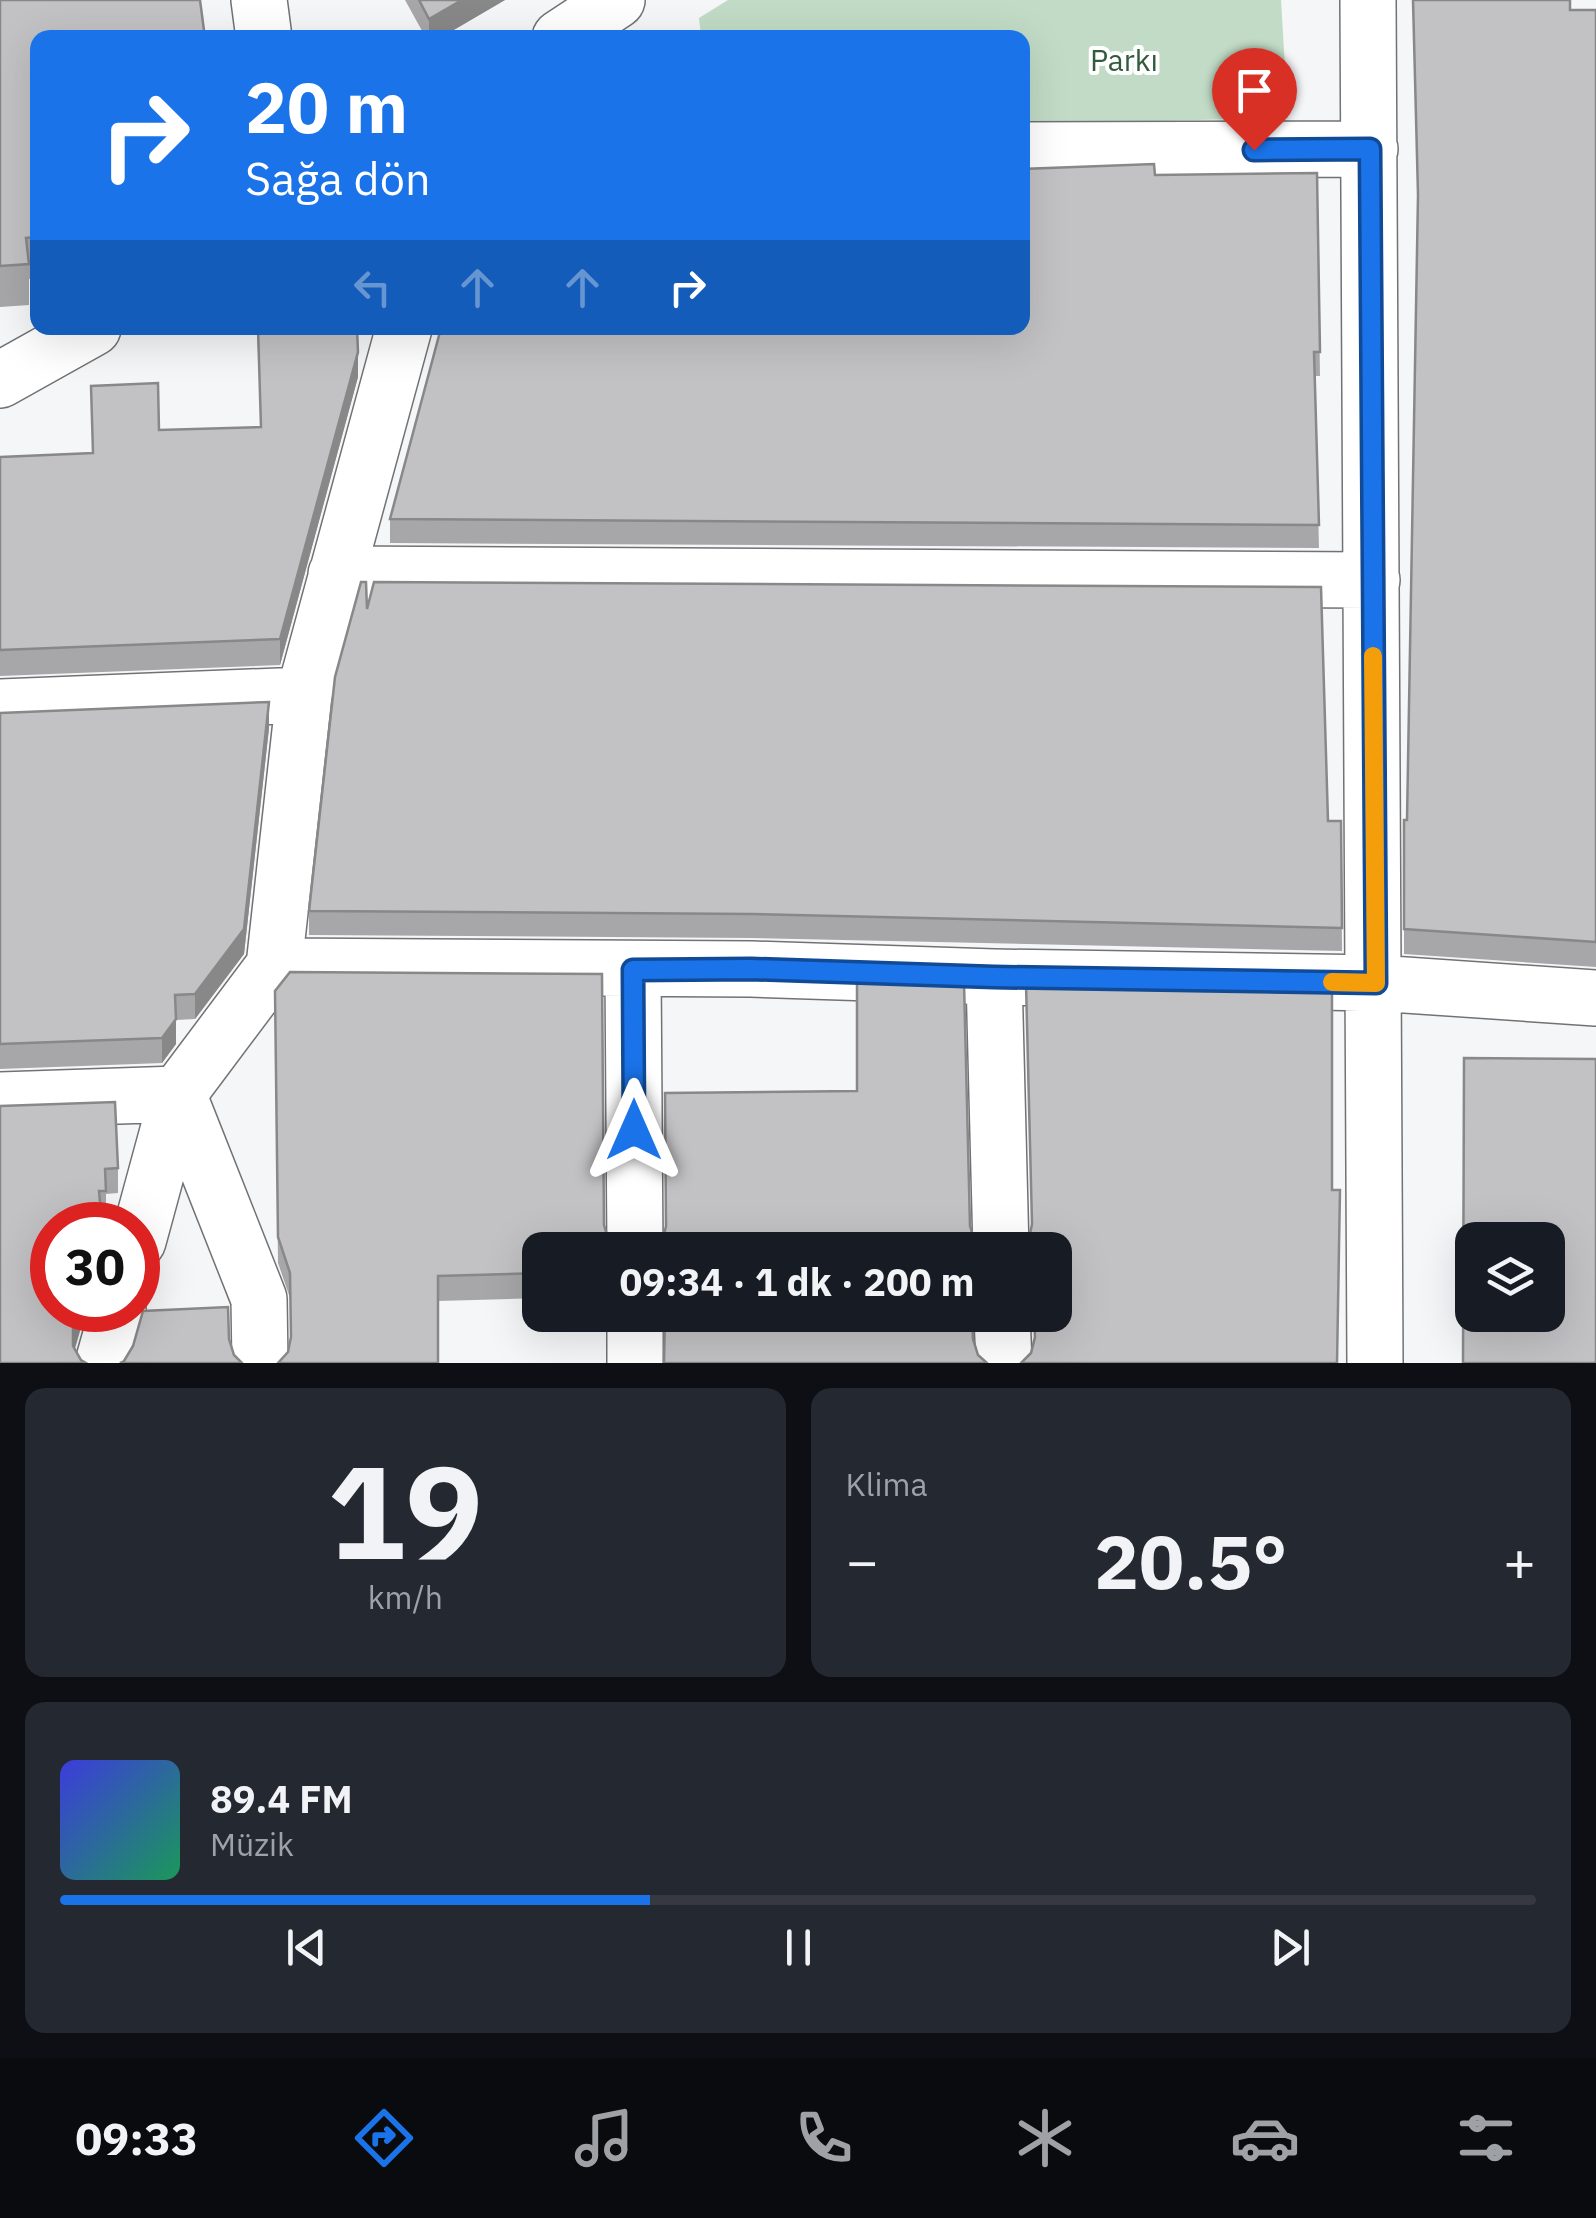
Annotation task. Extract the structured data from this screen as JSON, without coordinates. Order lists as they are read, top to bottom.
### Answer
{
  "parks": ["Parkı"],
  "page": {
    "turn": ["20 m", "Sağa dön"],
    "limit": "30",
    "trip": "09:34 · 1 dk · 200 m",
    "tile": [
      ["19", "km/h"],
      "Klima"
    ],
    "heat": ["−", "20.5°", "+"],
    "song": ["89.4 FM", "Müzik"],
    "tabs": "09:33"
  }
}
